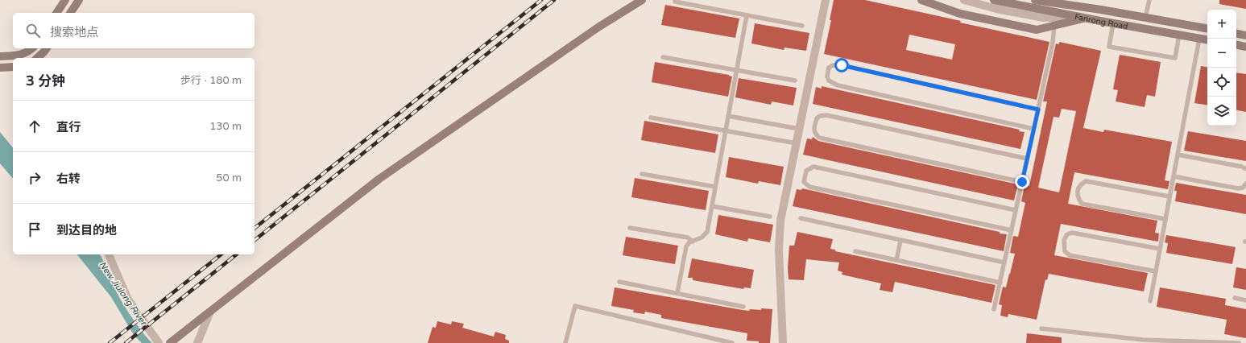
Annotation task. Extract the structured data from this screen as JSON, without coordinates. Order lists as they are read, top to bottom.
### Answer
{
  "streets": {
    "street": ["Fanrong Road"]
  },
  "water": ["New Jiulong River"],
  "page": {
    "map_buttons": ["+", "−"],
    "search": "搜索地点",
    "heading": ["3 分钟", "步行 · 180 m"],
    "list": [
      ["直行", "130 m"],
      ["右转", "50 m"],
      "到达目的地"
    ]
  }
}
